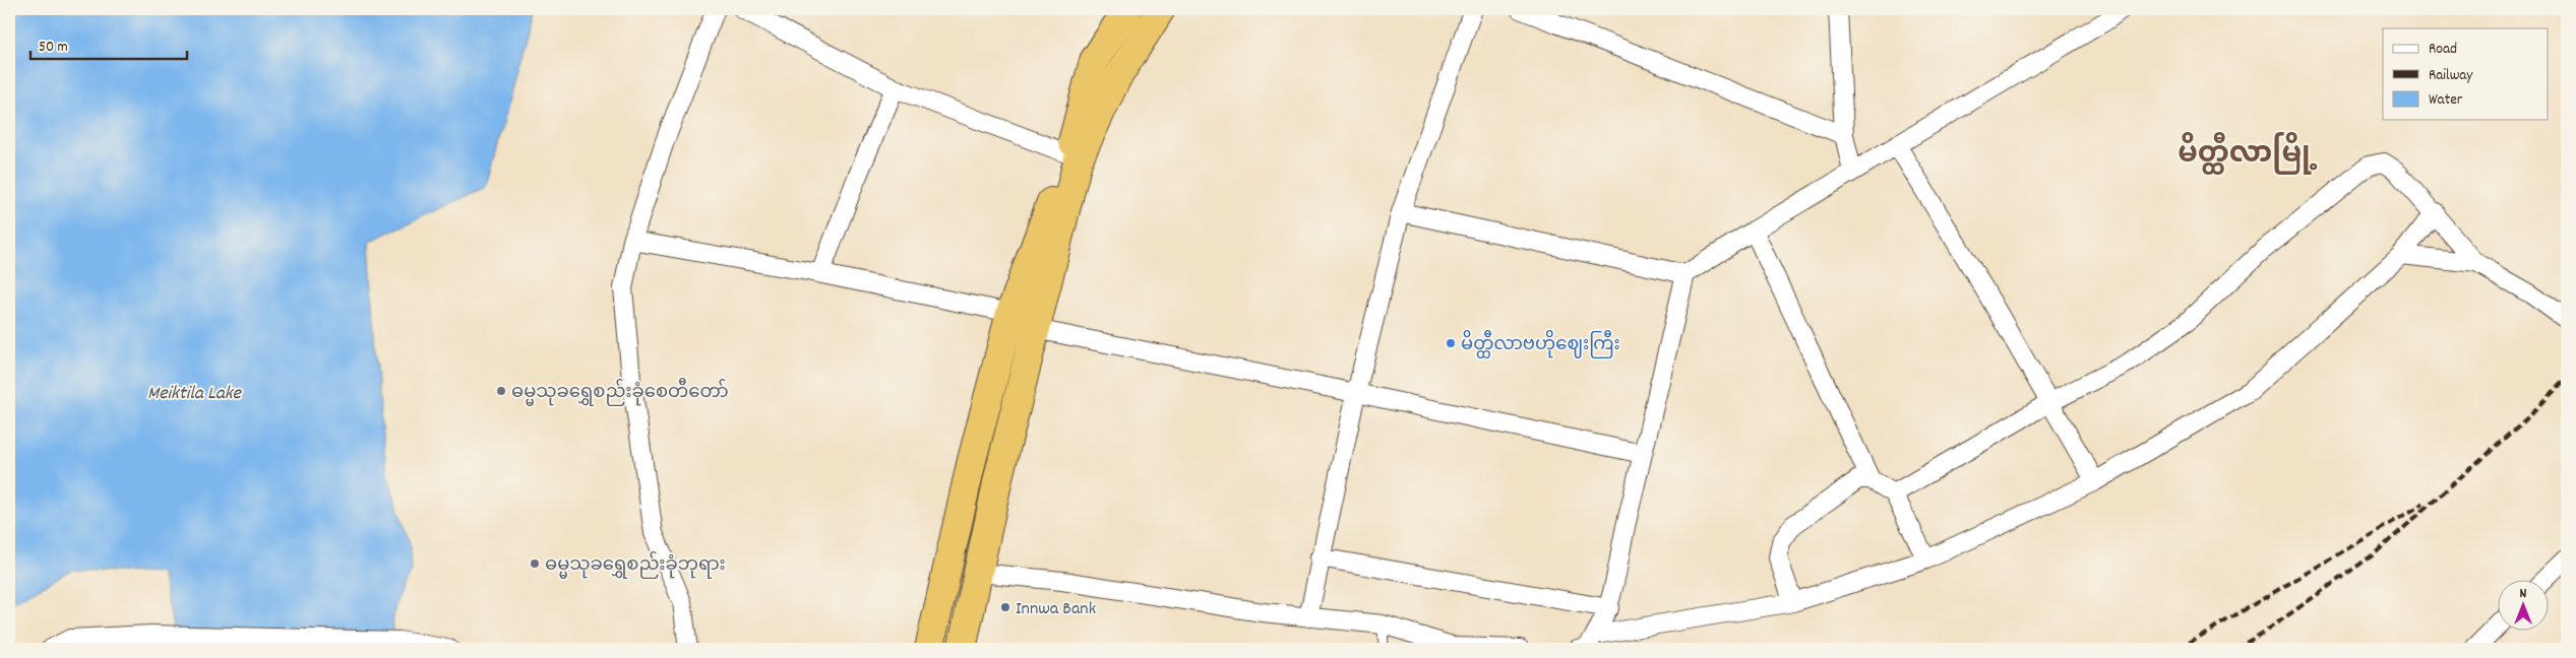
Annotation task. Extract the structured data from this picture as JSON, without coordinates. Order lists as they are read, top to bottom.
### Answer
{
  "districts": ["မိတ္ထီလာမြို့"],
  "water": ["Meiktila Lake"],
  "places": [
    "မိတ္ထီလာဗဟိုဈေးကြီး",
    "ဓမ္မသုခရွှေစည်းခုံစေတီတော်",
    "ဓမ္မသုခရွှေစည်းခုံဘုရား",
    "Innwa Bank"
  ],
  "legend": ["Road", "Railway", "Water"],
  "scale_bar": "50 m",
  "north": "top"
}
